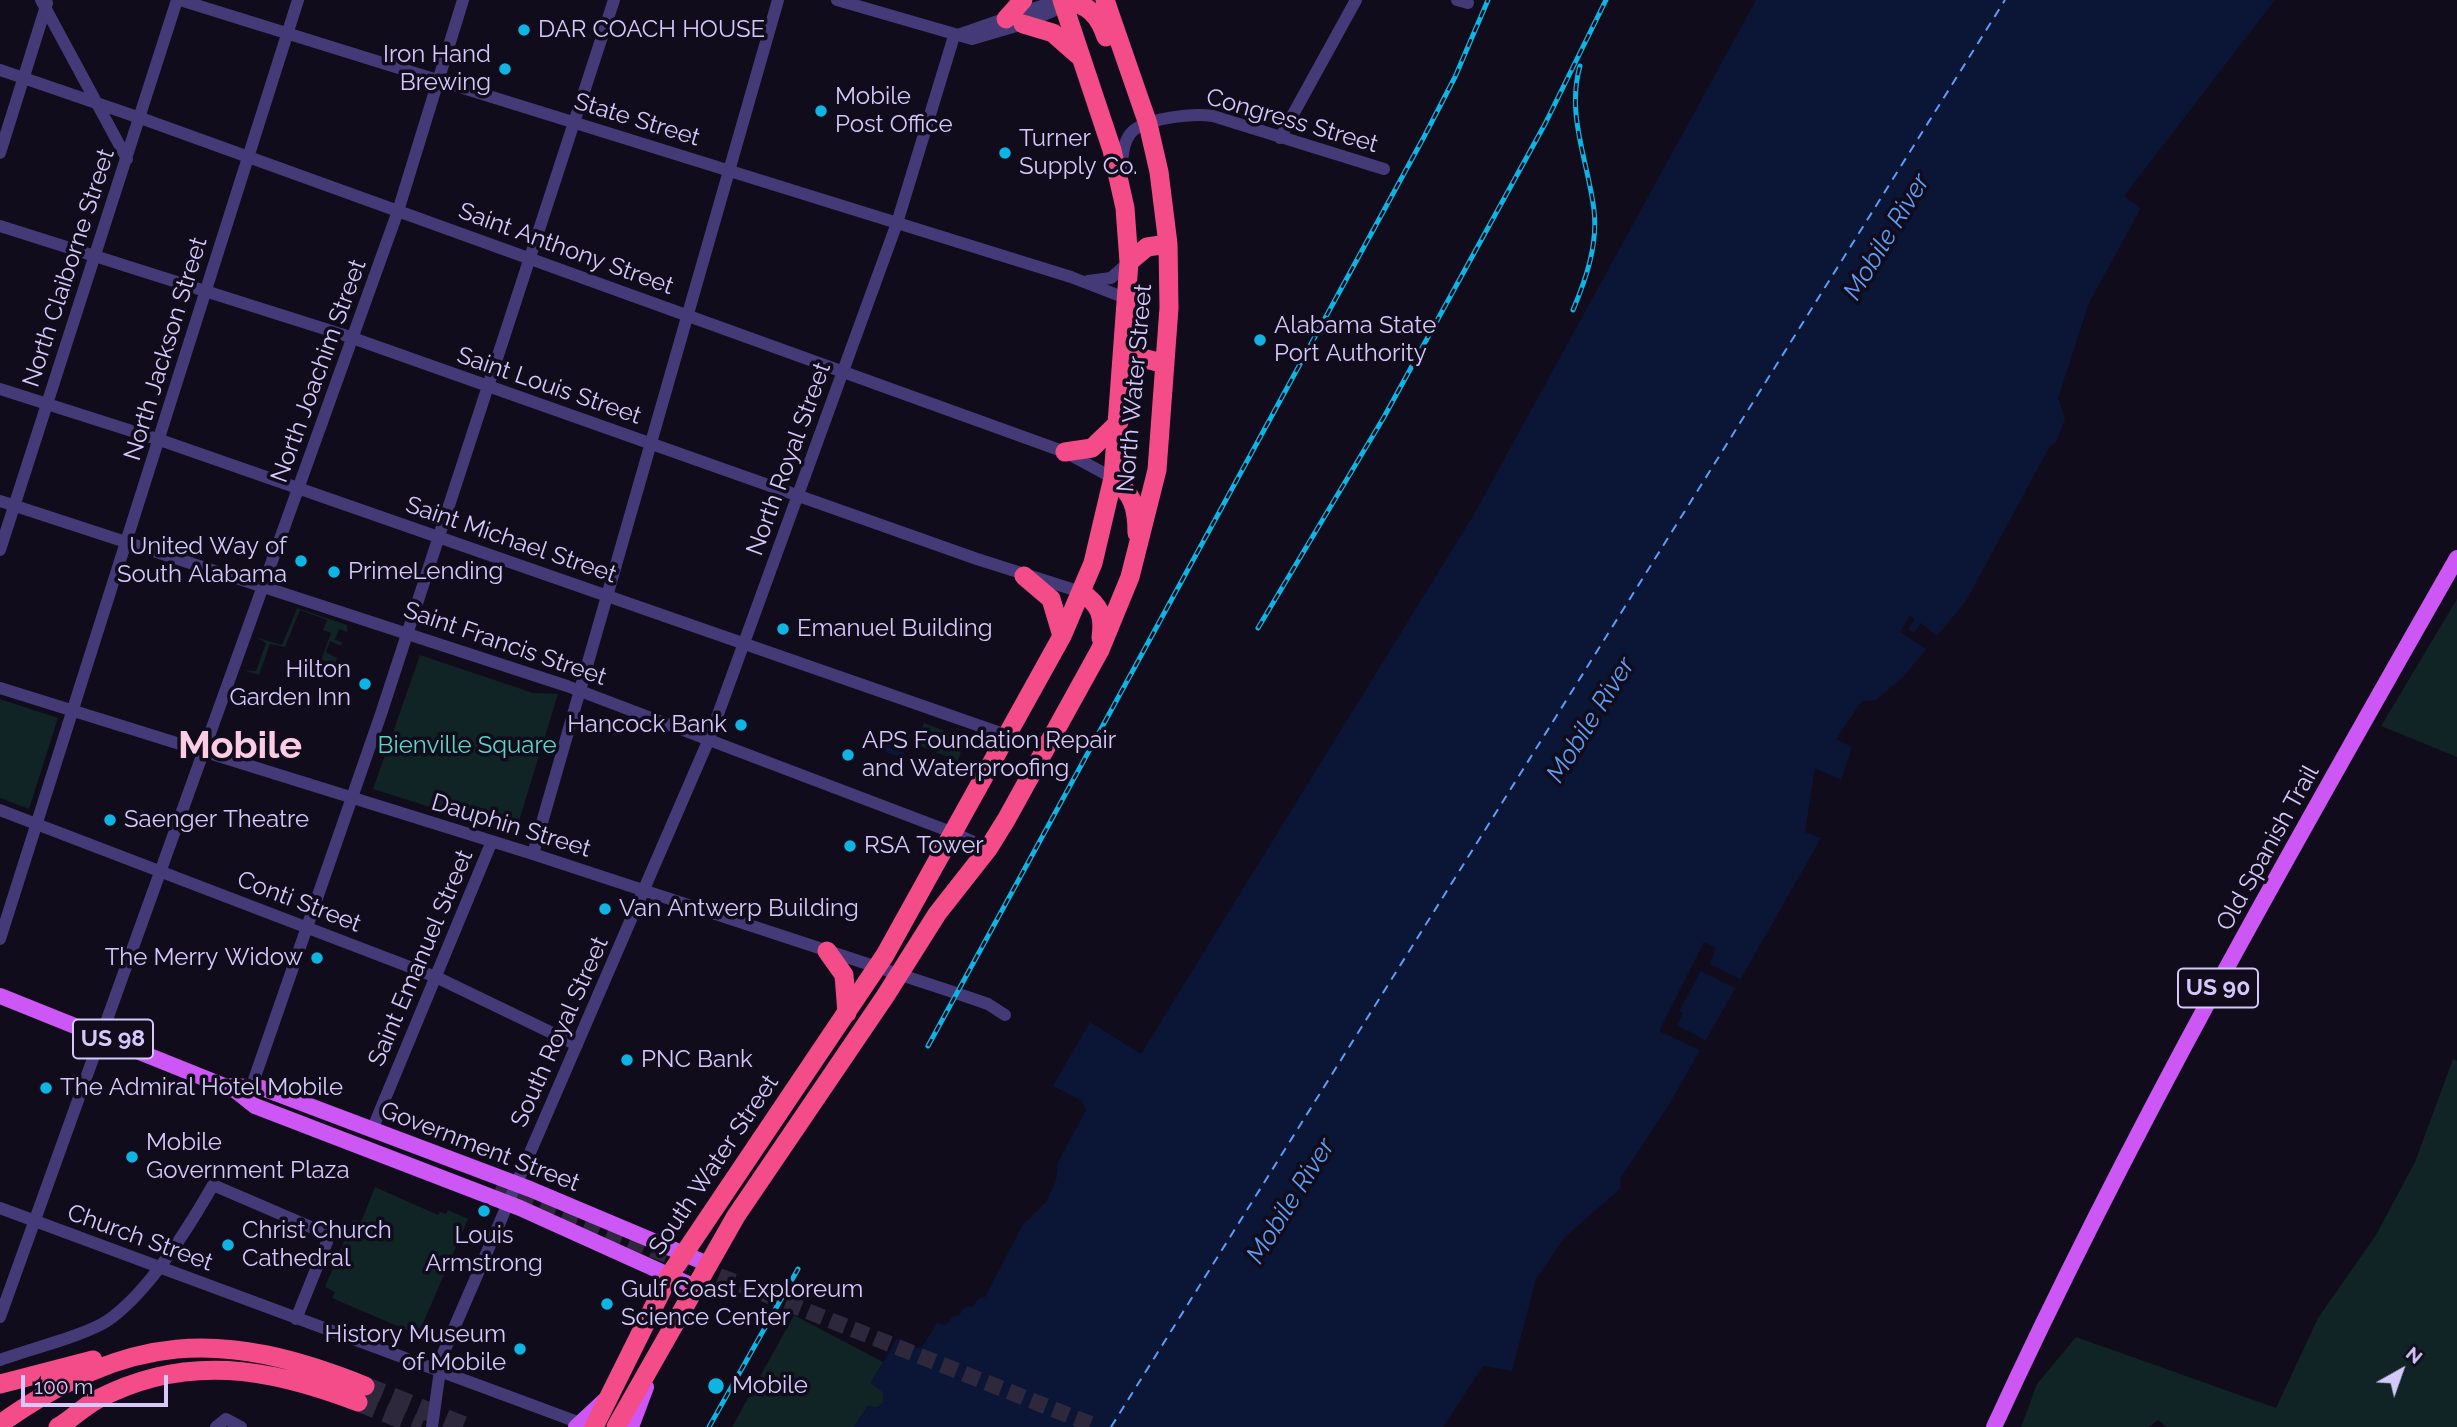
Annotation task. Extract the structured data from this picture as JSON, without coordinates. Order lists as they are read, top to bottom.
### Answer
{
  "streets": {
    "highway": ["North Water Street", "South Water Street"],
    "main road": [
      "Old Spanish Trail",
      "US 90",
      "US 98",
      "Government Street"
    ],
    "street": [
      "State Street",
      "Congress Street",
      "Saint Anthony Street",
      "North Claiborne Street",
      "North Jackson Street",
      "North Joachim Street",
      "Saint Louis Street",
      "North Royal Street",
      "Saint Michael Street",
      "Saint Francis Street",
      "Dauphin Street",
      "Conti Street",
      "Saint Emanuel Street",
      "South Royal Street",
      "Church Street"
    ]
  },
  "crossings": [
    ["State Street", "North Claiborne Street"],
    ["State Street", "North Jackson Street"],
    ["State Street", "North Joachim Street"],
    ["State Street", "North Water Street"],
    ["State Street", "North Royal Street"],
    ["Congress Street", "North Water Street"],
    ["Saint Anthony Street", "North Claiborne Street"],
    ["Saint Anthony Street", "North Jackson Street"],
    ["Saint Anthony Street", "North Joachim Street"],
    ["Saint Anthony Street", "North Water Street"],
    ["Saint Anthony Street", "North Royal Street"],
    ["North Claiborne Street", "Saint Louis Street"],
    ["North Claiborne Street", "Saint Michael Street"],
    ["North Claiborne Street", "Saint Francis Street"],
    ["North Jackson Street", "Saint Louis Street"],
    ["North Jackson Street", "Saint Michael Street"],
    ["North Jackson Street", "Saint Francis Street"],
    ["North Jackson Street", "Dauphin Street"],
    ["North Jackson Street", "Conti Street"],
    ["North Joachim Street", "Saint Louis Street"],
    ["North Joachim Street", "Saint Michael Street"],
    ["North Joachim Street", "Saint Francis Street"],
    ["North Joachim Street", "Dauphin Street"],
    ["North Joachim Street", "Conti Street"],
    ["North Joachim Street", "Government Street"],
    ["North Joachim Street", "Church Street"],
    ["Saint Louis Street", "North Water Street"],
    ["Saint Louis Street", "North Royal Street"],
    ["North Water Street", "Saint Michael Street"],
    ["North Water Street", "Saint Francis Street"],
    ["North Water Street", "Dauphin Street"],
    ["North Water Street", "South Water Street"],
    ["North Royal Street", "Saint Michael Street"],
    ["North Royal Street", "Saint Francis Street"],
    ["North Royal Street", "Dauphin Street"],
    ["North Royal Street", "South Royal Street"],
    ["Dauphin Street", "Saint Emanuel Street"],
    ["Dauphin Street", "South Royal Street"],
    ["Dauphin Street", "South Water Street"],
    ["Conti Street", "Saint Emanuel Street"],
    ["Conti Street", "South Royal Street"],
    ["Saint Emanuel Street", "Government Street"],
    ["South Royal Street", "Government Street"],
    ["South Royal Street", "Church Street"],
    ["Government Street", "South Water Street"],
    ["South Water Street", "Church Street"]
  ],
  "districts": ["Mobile"],
  "water": ["Mobile River"],
  "parks": ["Bienville Square"],
  "places": [
    "DAR COACH HOUSE",
    "Iron Hand Brewing",
    "Mobile Post Office",
    "Turner Supply Co.",
    "Alabama State Port Authority",
    "United Way of South Alabama",
    "PrimeLending",
    "Emanuel Building",
    "Hilton Garden Inn",
    "Hancock Bank",
    "APS Foundation Repair and Waterproofing",
    "Saenger Theatre",
    "RSA Tower",
    "Van Antwerp Building",
    "The Merry Widow",
    "PNC Bank",
    "The Admiral Hotel Mobile",
    "Mobile Government Plaza",
    "Louis Armstrong",
    "Christ Church Cathedral",
    "Gulf Coast Exploreum Science Center",
    "History Museum of Mobile",
    "Mobile"
  ],
  "scale_bar": "100 m",
  "north": "top right"
}
